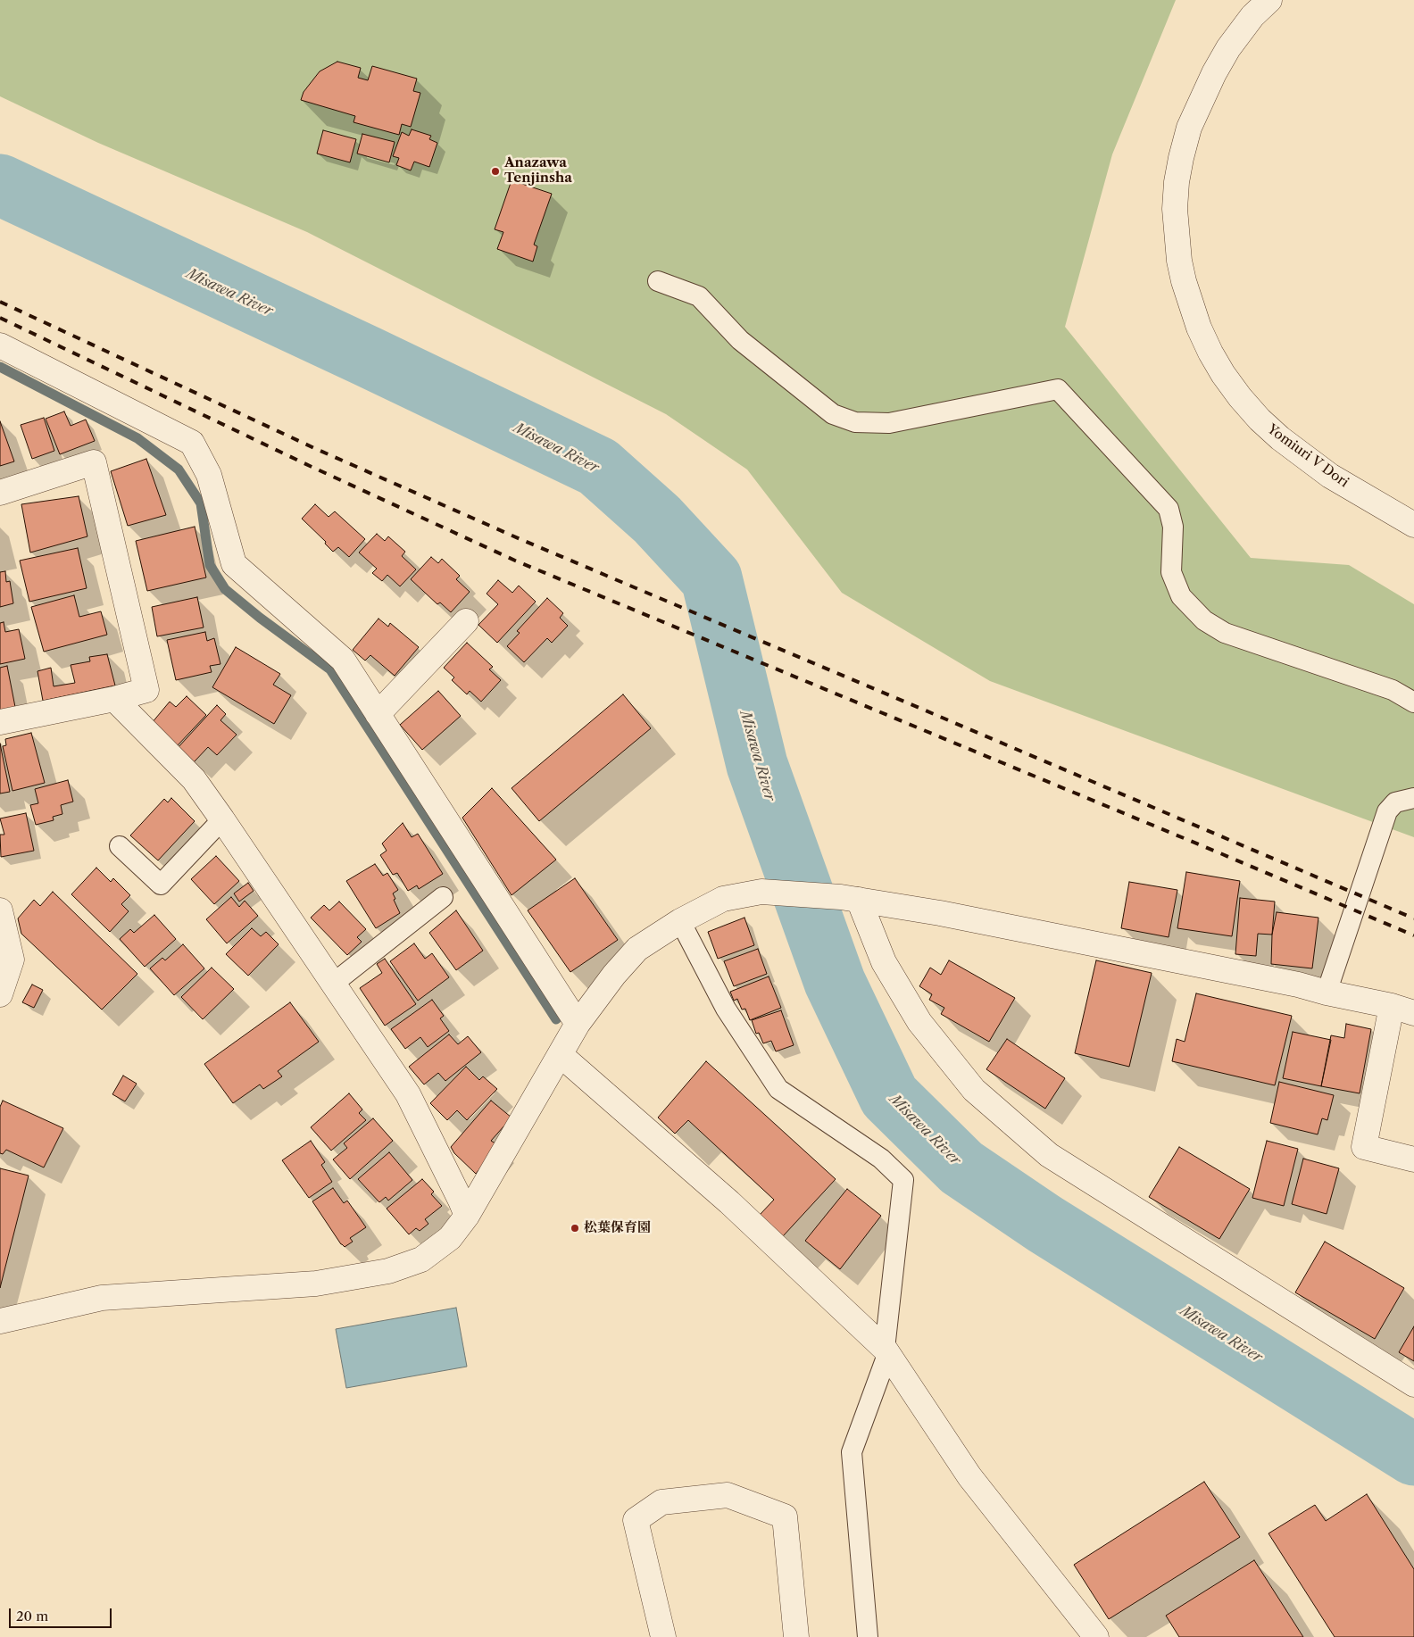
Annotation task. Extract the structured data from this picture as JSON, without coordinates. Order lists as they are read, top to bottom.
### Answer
{
  "streets": {
    "street": ["Yomiuri V Dori"]
  },
  "water": ["Misawa River"],
  "places": ["Anazawa Tenjinsha", "松葉保育園"],
  "scale_bar": "20 m"
}
